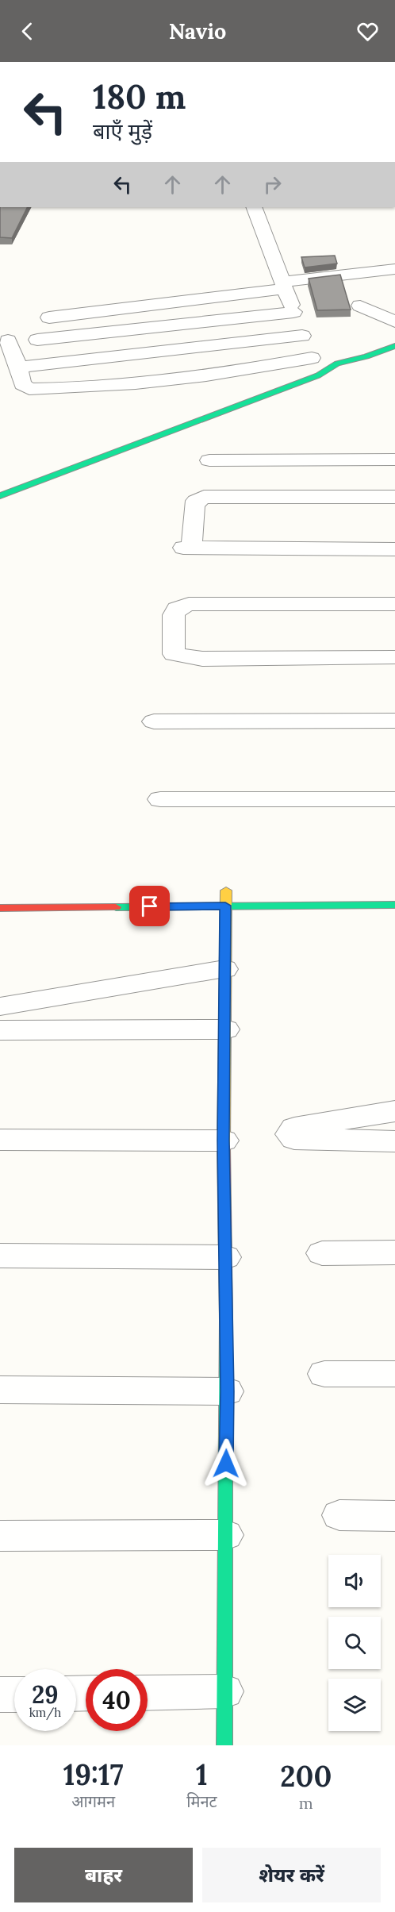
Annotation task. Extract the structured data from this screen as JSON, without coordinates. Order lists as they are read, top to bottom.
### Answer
{
  "page": {
    "header": "Navio",
    "turn": ["180 m", "बाएँ मुड़ें"],
    "speed": "29 km/h",
    "limit": "40",
    "eta": [
      "19:17",
      "आगमन",
      "1",
      "मिनट",
      "200",
      "m"
    ],
    "buttons": ["बाहर", "शेयर करें"]
  }
}
